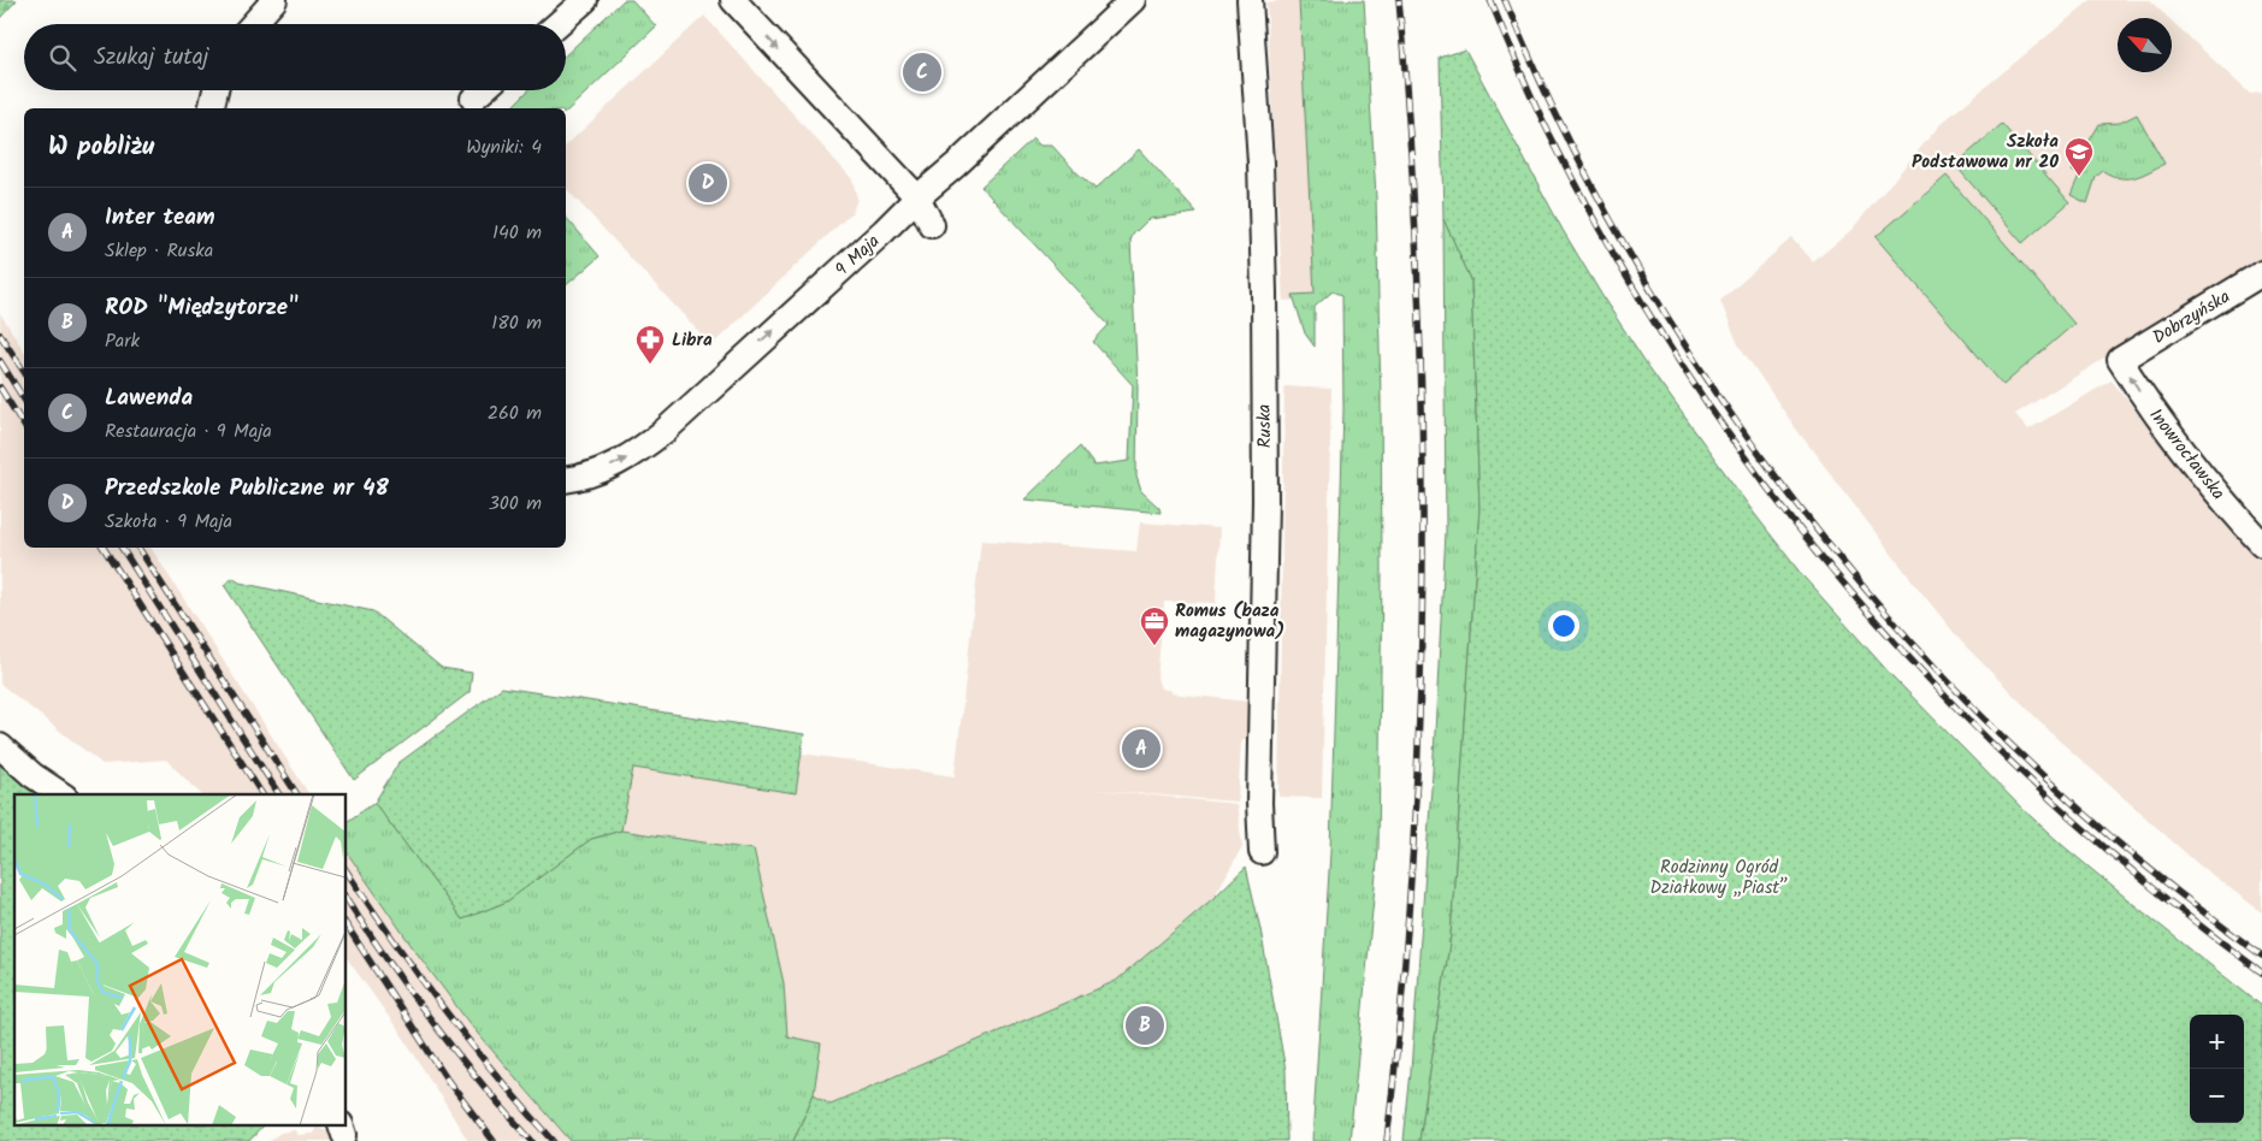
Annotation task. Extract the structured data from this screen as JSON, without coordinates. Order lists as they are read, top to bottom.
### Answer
{
  "streets": {
    "street": [
      "9 Maja",
      "Dobrzyńska",
      "Ruska",
      "Inowrocławska"
    ]
  },
  "crossings": [
    ["Dobrzyńska", "Inowrocławska"]
  ],
  "one_way": ["9 Maja", "Inowrocławska"],
  "parks": ["Rodzinny Ogród Działkowy „Piast”"],
  "places": {
    "school or university": ["Szkoła Podstawowa nr 20"],
    "pharmacy": ["Libra"],
    "office": ["Romus (baza magazynowa)"]
  },
  "north": "top left",
  "page": {
    "search": "Szukaj tutaj",
    "pins": [
      "C",
      "D",
      "A",
      "B"
    ],
    "heading": ["W pobliżu", "Wyniki: 4"],
    "list": [
      {
        "mark": "A",
        "name": "Inter team",
        "note": "Sklep · Ruska",
        "value": "140 m"
      },
      {
        "mark": "B",
        "name": "ROD \"Międzytorze\"",
        "note": "Park",
        "value": "180 m"
      },
      {
        "mark": "C",
        "name": "Lawenda",
        "note": "Restauracja · 9 Maja",
        "value": "260 m"
      },
      {
        "mark": "D",
        "name": "Przedszkole Publiczne nr 48",
        "note": "Szkoła · 9 Maja",
        "value": "300 m"
      }
    ],
    "map_buttons": ["+", "−"]
  }
}
